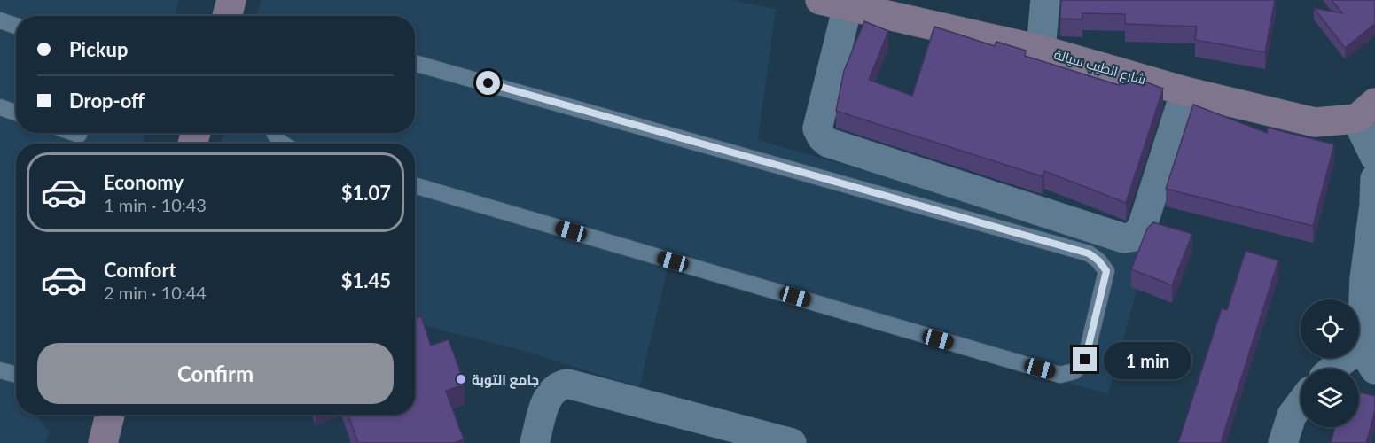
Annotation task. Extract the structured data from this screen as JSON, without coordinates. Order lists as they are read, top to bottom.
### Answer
{
  "streets": {
    "street": ["شارع الطيب سيالة"]
  },
  "places": ["جامع التوبة"],
  "page": {
    "banner": ["Pickup", "Drop-off"],
    "list": [
      {
        "name": "Economy",
        "note": "1 min · 10:43",
        "value": "$1.07"
      },
      {
        "name": "Comfort",
        "note": "2 min · 10:44",
        "value": "$1.45"
      }
    ],
    "buttons": "Confirm",
    "bubble": "1 min"
  }
}
